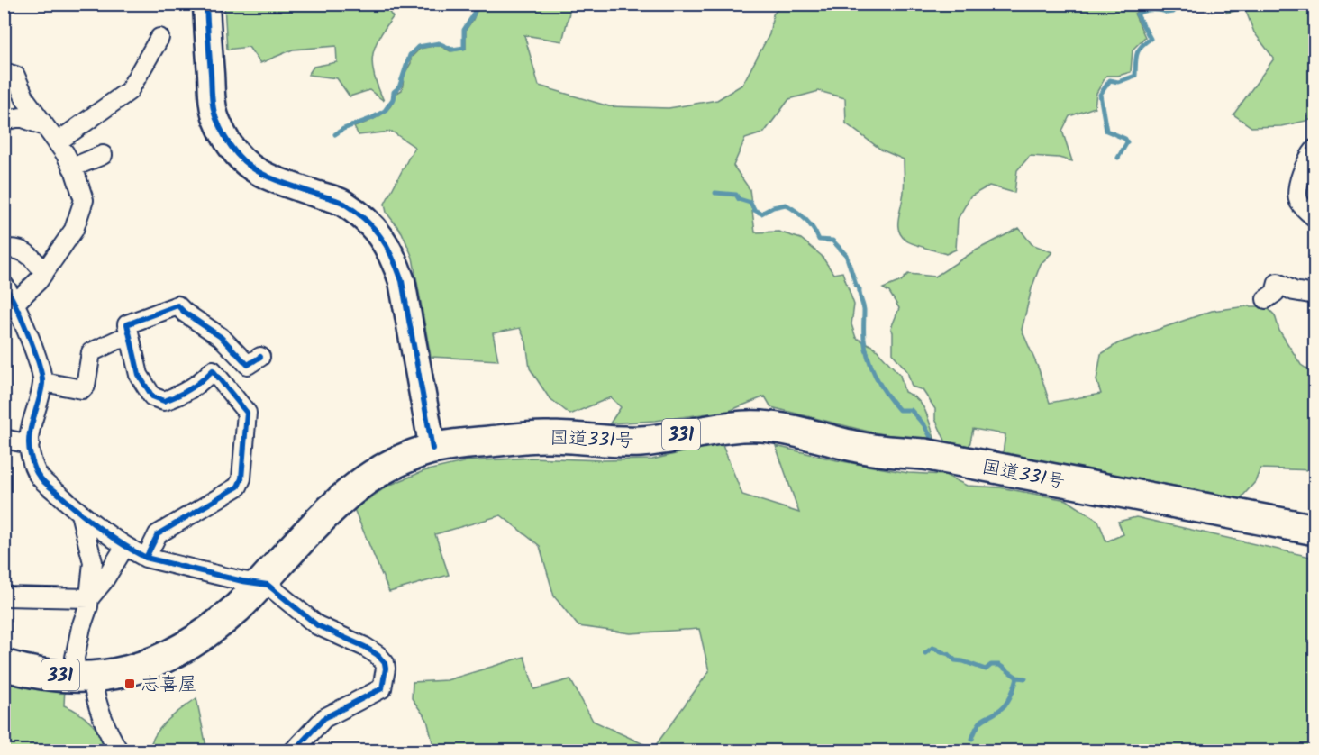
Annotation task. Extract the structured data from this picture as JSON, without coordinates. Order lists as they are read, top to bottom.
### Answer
{
  "streets": {
    "highway": ["331", "国道331号"]
  },
  "places": {
    "transit": ["志喜屋"]
  }
}
